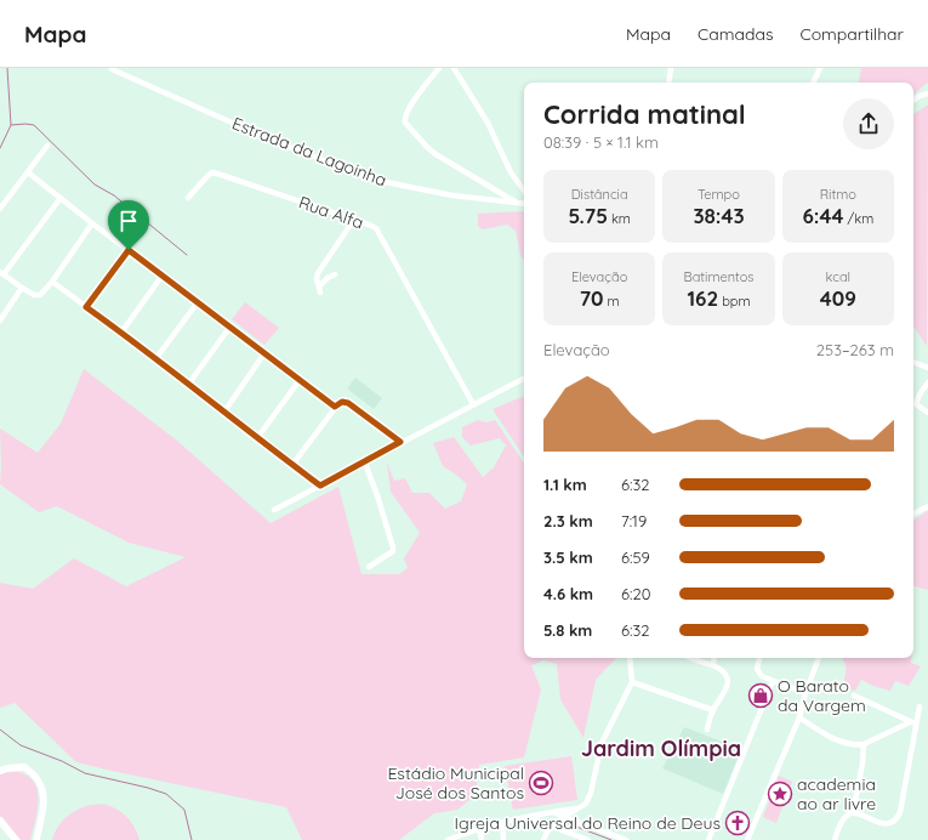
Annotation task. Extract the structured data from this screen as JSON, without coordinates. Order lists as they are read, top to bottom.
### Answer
{
  "streets": {
    "street": ["Estrada da Lagoinha", "Rua Alfa"]
  },
  "districts": ["Jardim Olímpia"],
  "places": {
    "shop": ["O Barato da Vargem"],
    "sports": ["Estádio Municipal José dos Santos"],
    "place": ["academia ao ar livre"],
    "church": ["Igreja Universal do Reino de Deus"]
  },
  "page": {
    "header": "Mapa",
    "nav": ["Mapa", "Camadas", "Compartilhar"],
    "heading": ["Corrida matinal", "08:39 · 5 × 1.1 km"],
    "stats": [
      ["Distância", "5.75 km"],
      ["Tempo", "38:43"],
      ["Ritmo", "6:44 /km"],
      ["Elevação", "70 m"],
      ["Batimentos", "162 bpm"],
      ["kcal", "409"]
    ],
    "chart": ["Elevação", "253–263 m"],
    "list": [
      {
        "name": "1.1 km",
        "note": "6:32"
      },
      {
        "name": "2.3 km",
        "note": "7:19"
      },
      {
        "name": "3.5 km",
        "note": "6:59"
      },
      {
        "name": "4.6 km",
        "note": "6:20"
      },
      {
        "name": "5.8 km",
        "note": "6:32"
      }
    ]
  }
}
